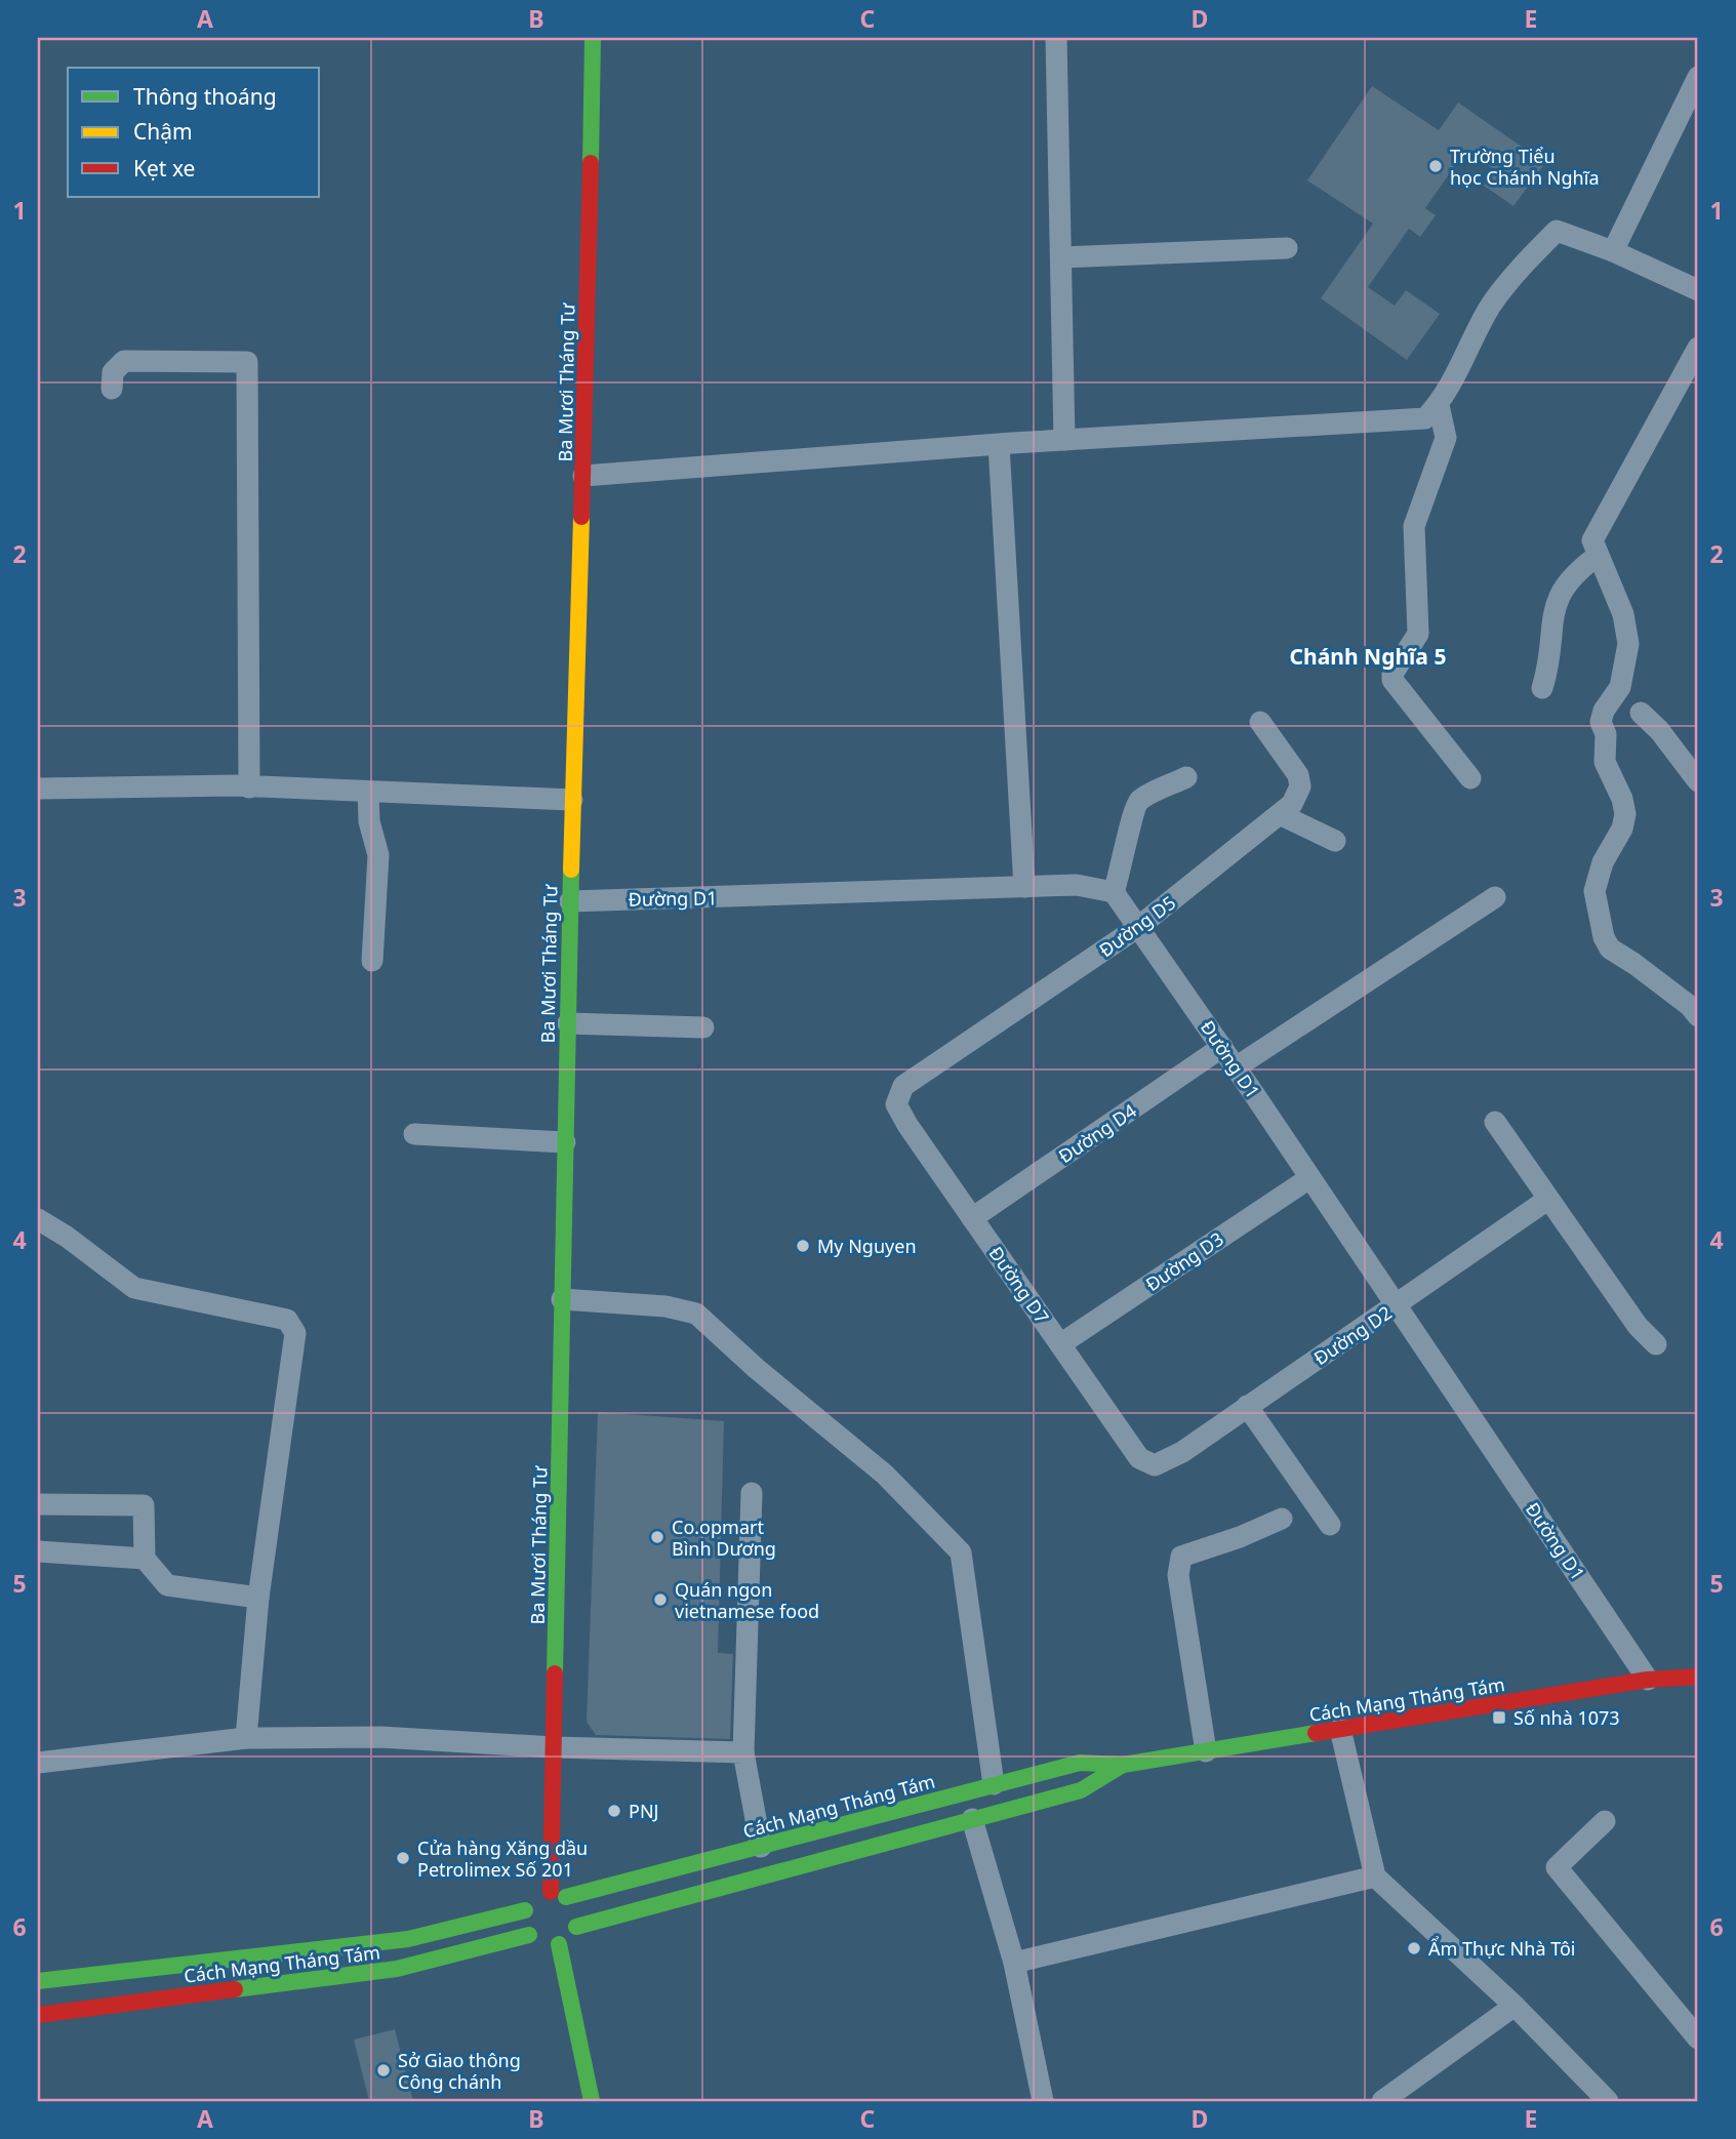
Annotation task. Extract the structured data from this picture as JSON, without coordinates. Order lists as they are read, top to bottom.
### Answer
{
  "streets": {
    "main road": ["Ba Mươi Tháng Tư", "Cách Mạng Tháng Tám"],
    "street": [
      "Đường D1",
      "Đường D5",
      "Đường D4",
      "Đường D3",
      "Đường D7",
      "Đường D2"
    ]
  },
  "crossings": [
    ["Ba Mươi Tháng Tư", "Đường D1"],
    ["Ba Mươi Tháng Tư", "Cách Mạng Tháng Tám"],
    ["Đường D1", "Đường D5"],
    ["Đường D1", "Đường D4"],
    ["Đường D1", "Đường D3"],
    ["Đường D1", "Đường D2"],
    ["Đường D1", "Cách Mạng Tháng Tám"],
    ["Đường D5", "Đường D7"],
    ["Đường D4", "Đường D7"],
    ["Đường D3", "Đường D7"],
    ["Đường D7", "Đường D2"]
  ],
  "districts": ["Chánh Nghĩa 5"],
  "places": {
    "other": [
      "Trường Tiểu học Chánh Nghĩa",
      "My Nguyen",
      "Co.opmart Bình Dương",
      "Quán ngon vietnamese food",
      "PNJ",
      "Cửa hàng Xăng dầu Petrolimex Số 201",
      "Ẩm Thực Nhà Tôi",
      "Sở Giao thông Công chánh"
    ],
    "transit": ["Số nhà 1073"]
  },
  "legend": ["Thông thoáng", "Chậm", "Kẹt xe"],
  "grid": {
    "columns": [
      "A",
      "B",
      "C",
      "D",
      "E"
    ],
    "rows": [
      "1",
      "2",
      "3",
      "4",
      "5",
      "6"
    ]
  }
}
